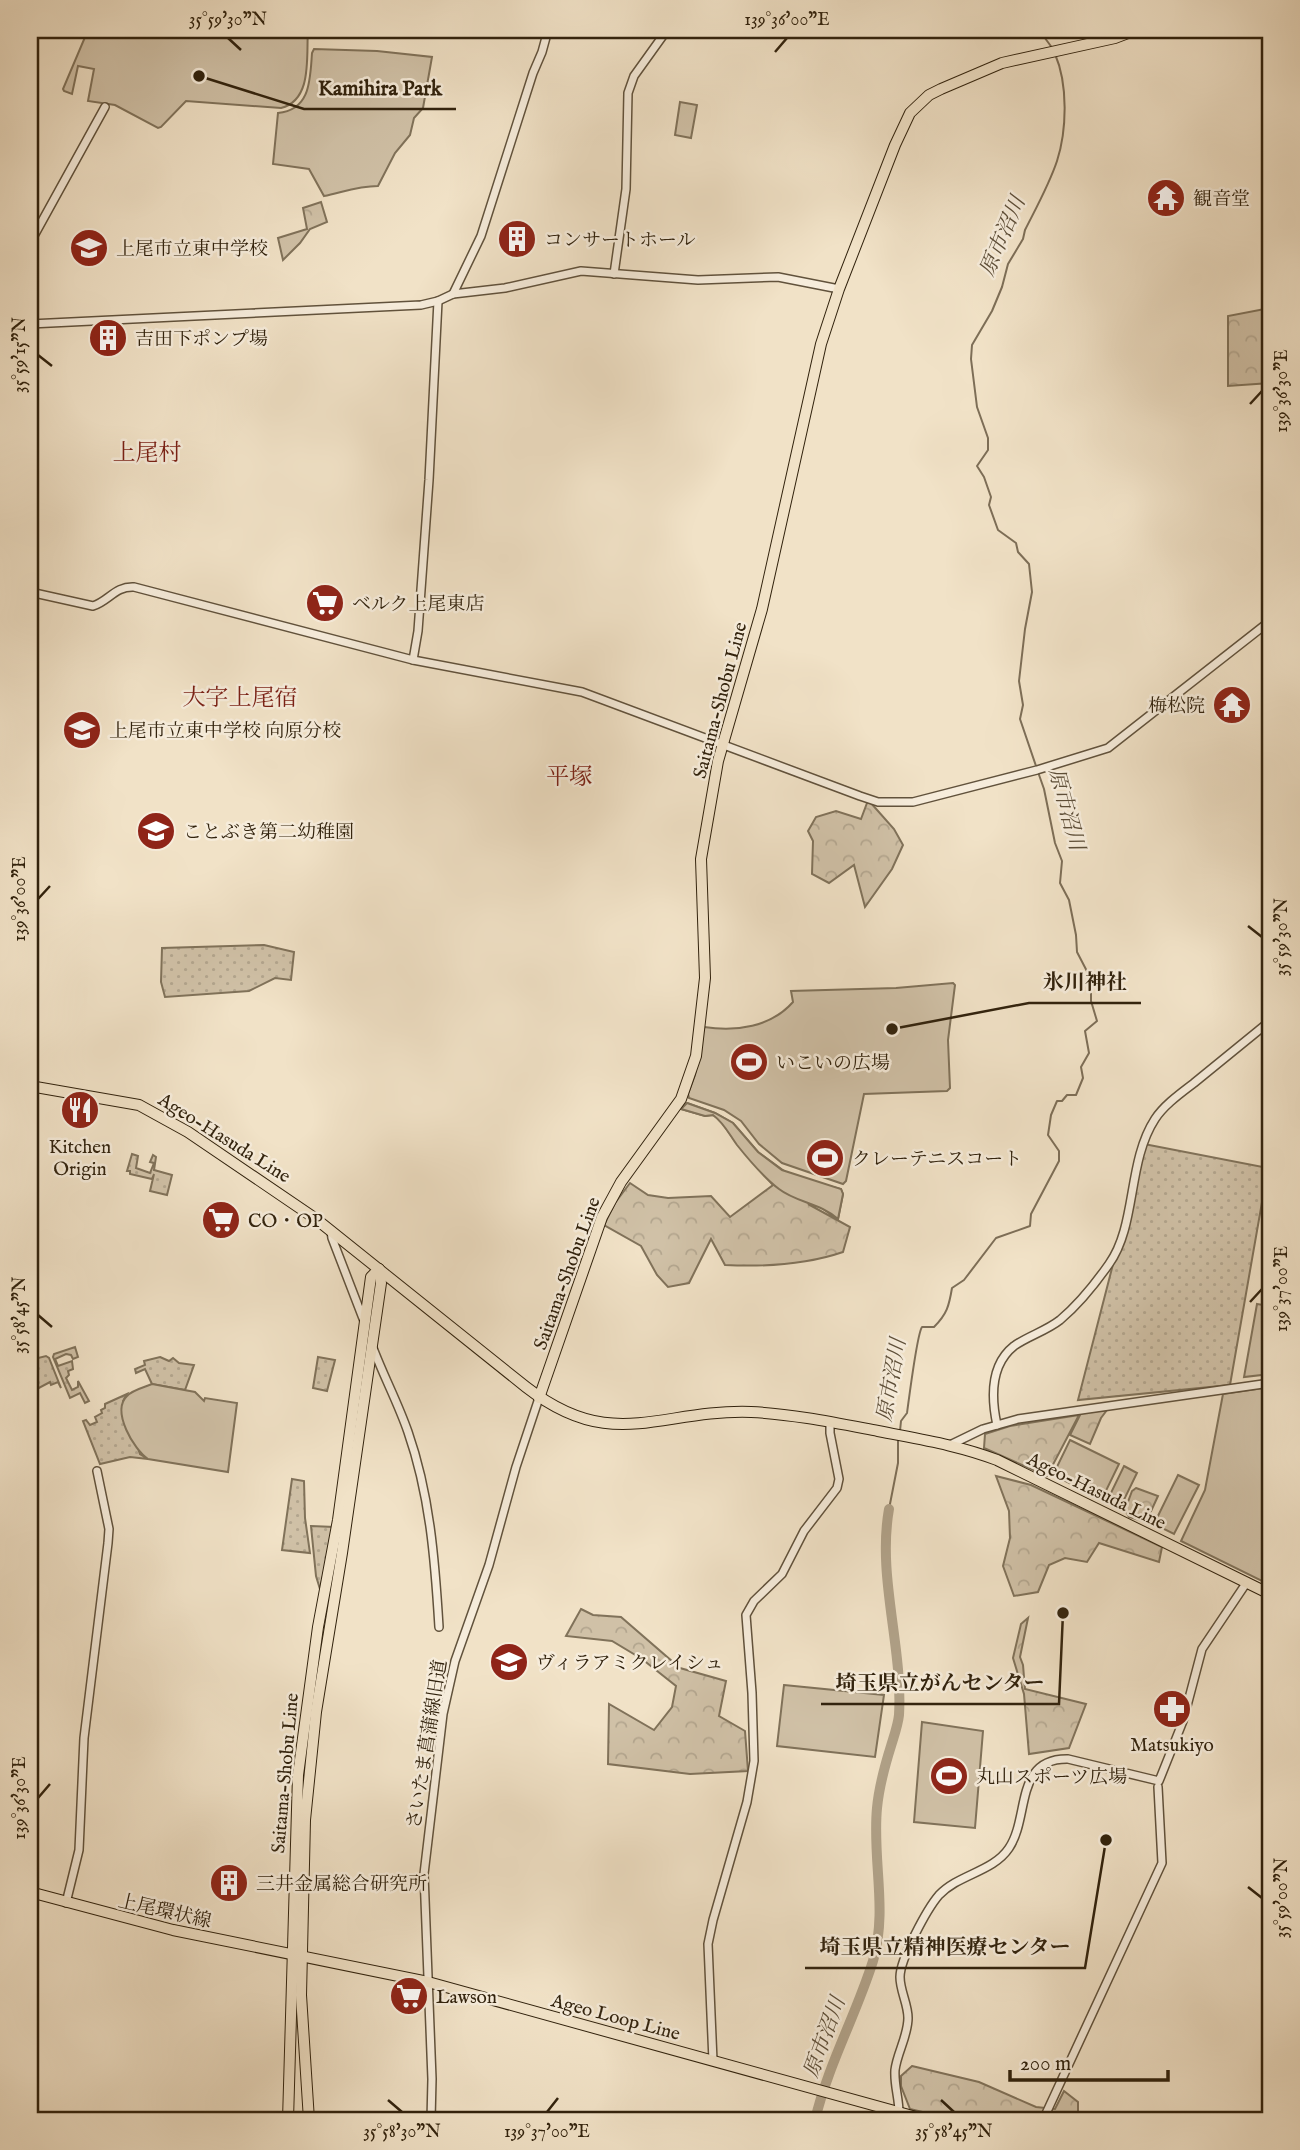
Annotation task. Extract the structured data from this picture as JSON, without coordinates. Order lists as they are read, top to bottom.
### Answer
{
  "streets": {
    "main road": [
      "Saitama-Shobu Line",
      "Ageo-Hasuda Line",
      "上尾環状線",
      "Ageo Loop Line"
    ],
    "street": ["さいたま菖蒲線旧道"]
  },
  "crossings": [
    ["Saitama-Shobu Line", "Ageo-Hasuda Line"],
    ["Saitama-Shobu Line", "さいたま菖蒲線旧道"],
    ["Saitama-Shobu Line", "上尾環状線"],
    ["Saitama-Shobu Line", "Ageo Loop Line"],
    ["Ageo-Hasuda Line", "さいたま菖蒲線旧道"],
    ["さいたま菖蒲線旧道", "Ageo Loop Line"],
    ["上尾環状線", "Ageo Loop Line"]
  ],
  "districts": ["上尾村", "大字上尾宿", "平塚"],
  "water": ["原市沼川"],
  "places": {
    "other": [
      "Kamihira Park",
      "氷川神社",
      "埼玉県立がんセンター",
      "埼玉県立精神医療センター"
    ],
    "temple": ["観音堂", "梅松院"],
    "building": ["コンサートホール", "吉田下ポンプ場", "三井金属総合研究所"],
    "school or university": [
      "上尾市立東中学校",
      "上尾市立東中学校 向原分校",
      "ことぶき第二幼稚園",
      "ヴィラアミクレイシュ"
    ],
    "supermarket": ["ベルク上尾東店", "CO・OP", "Lawson"],
    "sports": ["いこいの広場", "クレーテニスコート", "丸山スポーツ広場"],
    "restaurant": ["Kitchen Origin"],
    "pharmacy": ["Matsukiyo"]
  },
  "scale_bar": "200 m",
  "coordinates": [
    "35°59'30\"N",
    "139°36'00\"E",
    "35°59'15\"N",
    "139°36'30\"E",
    "139°37'00\"E",
    "35°58'45\"N",
    "35°59'00\"N",
    "35°58'30\"N"
  ]
}
